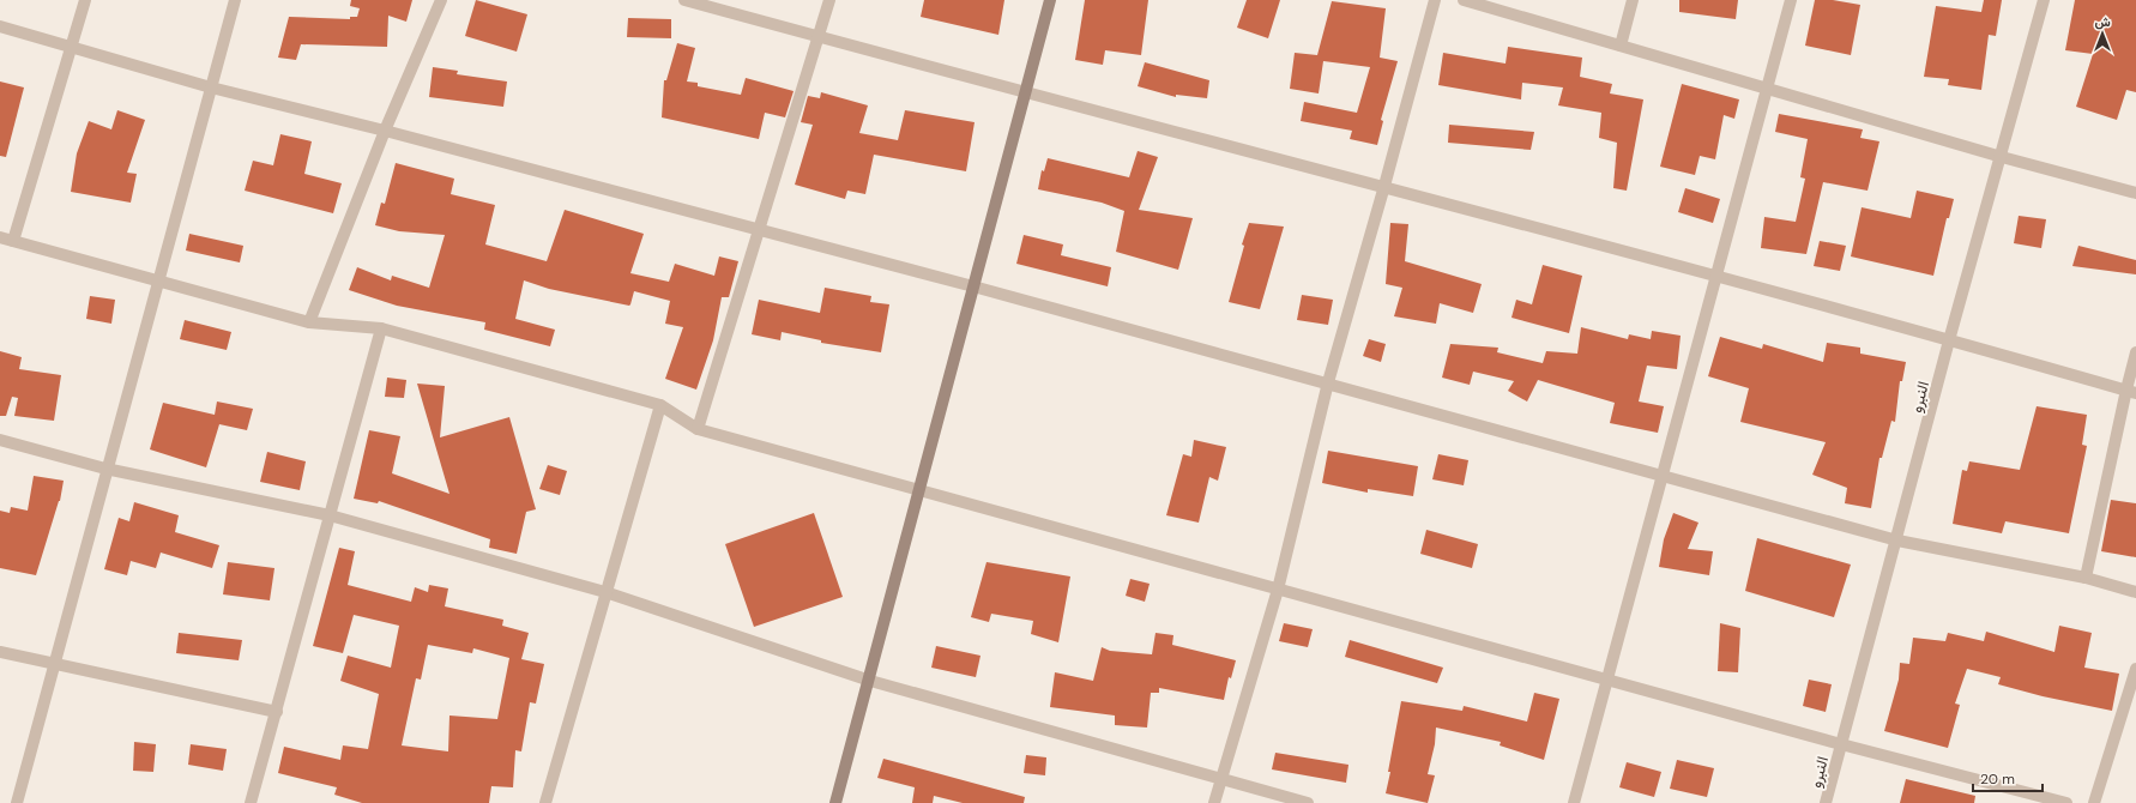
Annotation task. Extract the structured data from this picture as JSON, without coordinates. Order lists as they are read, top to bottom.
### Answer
{
  "streets": {
    "street": ["النبرو"]
  },
  "scale_bar": "20 m",
  "north": "top"
}
